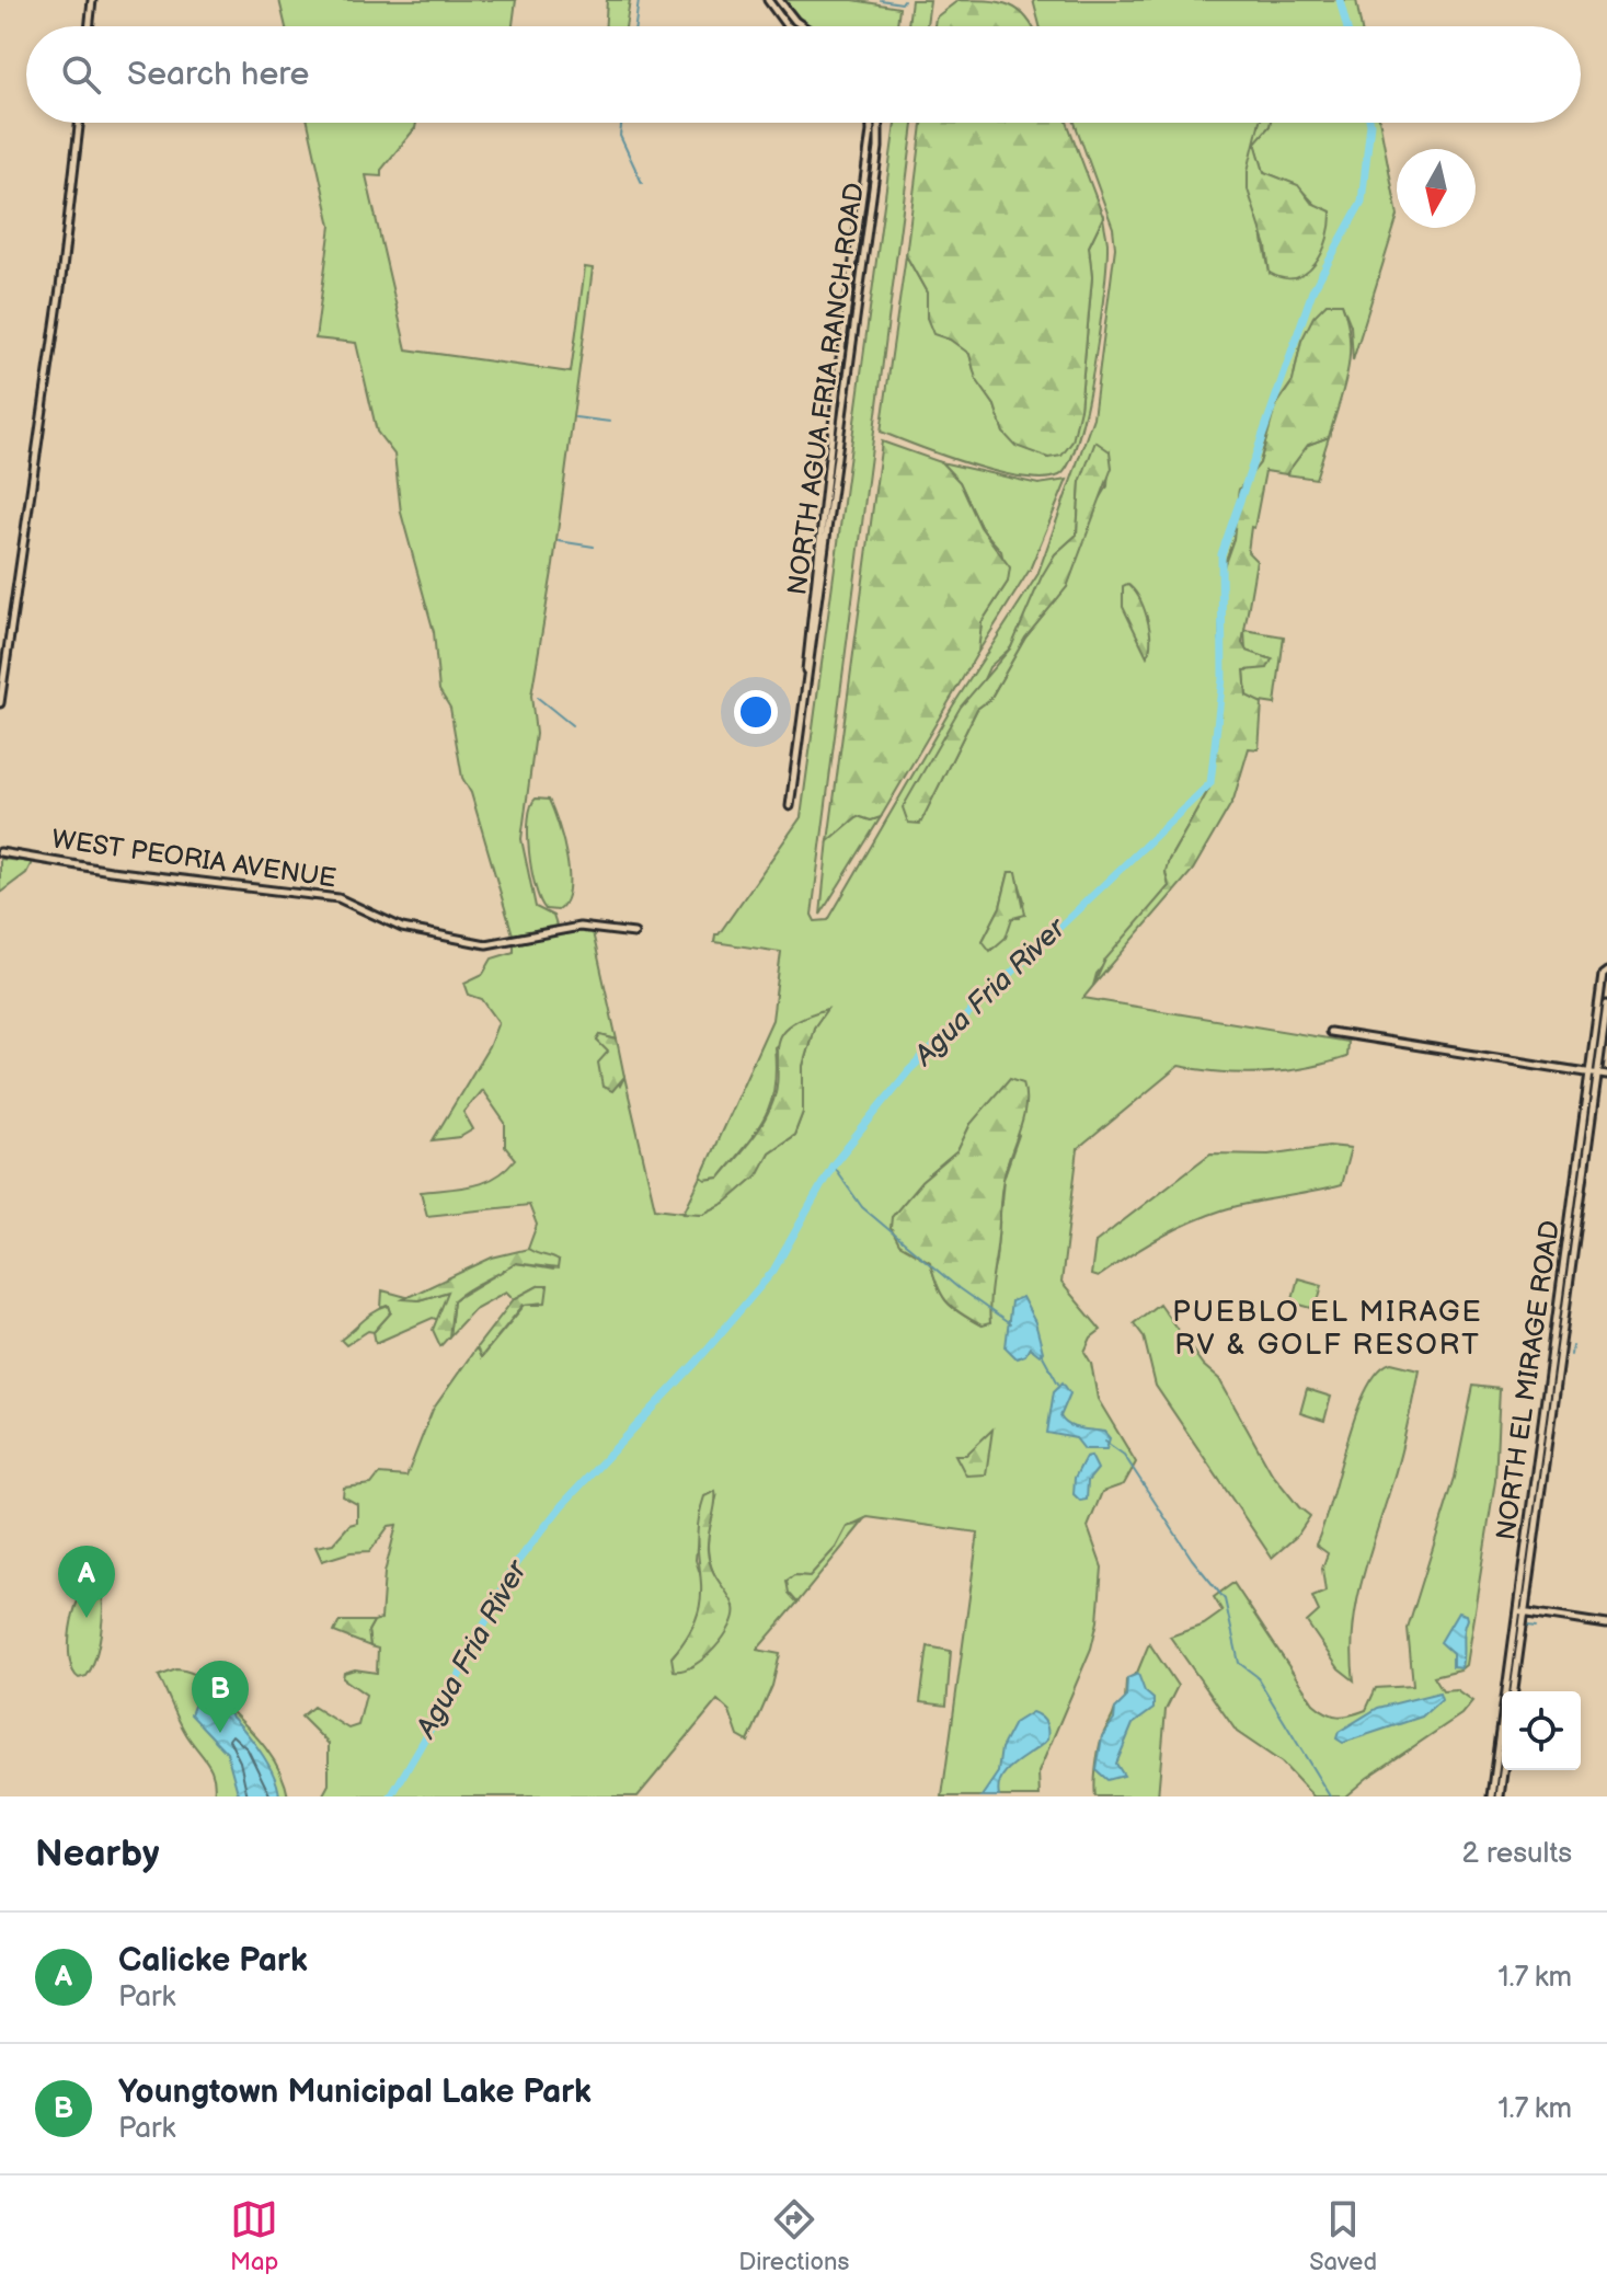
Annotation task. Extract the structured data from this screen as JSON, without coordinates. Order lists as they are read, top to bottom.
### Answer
{
  "streets": {
    "street": ["NORTH AGUA FRIA RANCH ROAD", "WEST PEORIA AVENUE", "NORTH EL MIRAGE ROAD"]
  },
  "districts": ["PUEBLO EL MIRAGE RV & GOLF RESORT"],
  "water": ["Agua Fria River"],
  "north": "bottom",
  "page": {
    "search": "Search here",
    "pins": ["A", "B"],
    "heading": ["Nearby", "2 results"],
    "list": [
      {
        "mark": "A",
        "name": "Calicke Park",
        "note": "Park",
        "value": "1.7 km"
      },
      {
        "mark": "B",
        "name": "Youngtown Municipal Lake Park",
        "note": "Park",
        "value": "1.7 km"
      }
    ],
    "nav": ["Map", "Directions", "Saved"]
  }
}
